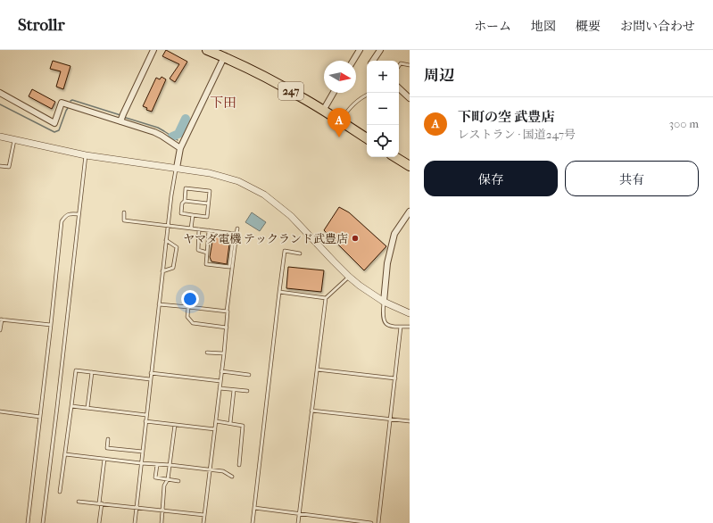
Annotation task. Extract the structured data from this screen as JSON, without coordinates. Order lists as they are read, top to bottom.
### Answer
{
  "streets": {
    "highway": ["247"]
  },
  "districts": ["下田"],
  "places": ["ヤマダ電機 テックランド武豊店"],
  "north": "right",
  "page": {
    "header": "Strollr",
    "nav": [
      "ホーム",
      "地図",
      "概要",
      "お問い合わせ"
    ],
    "heading": "周辺",
    "map_buttons": ["+", "−"],
    "list": [
      {
        "mark": "A",
        "name": "下町の空 武豊店",
        "note": "レストラン · 国道247号",
        "value": "300 m"
      }
    ],
    "pins": "A",
    "buttons": ["保存", "共有"]
  }
}
